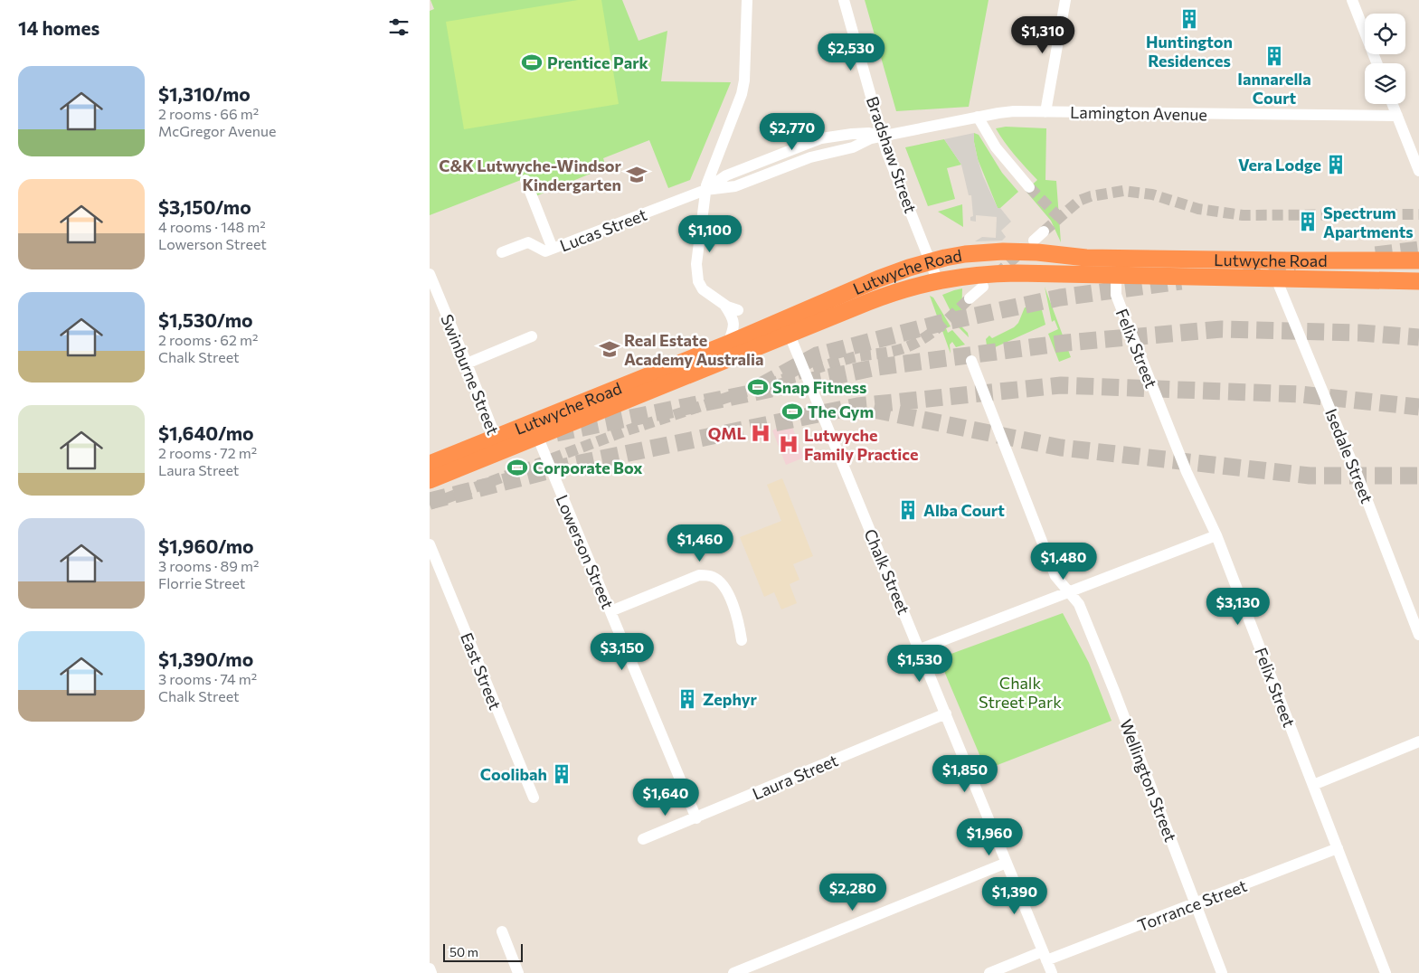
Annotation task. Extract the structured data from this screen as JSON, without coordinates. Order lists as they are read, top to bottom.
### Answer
{
  "streets": {
    "highway": ["Lutwyche Road"],
    "street": [
      "Lamington Avenue",
      "Bradshaw Street",
      "Lucas Street",
      "Felix Street",
      "Swinburne Street",
      "Isedale Street",
      "Lowerson Street",
      "Chalk Street",
      "East Street",
      "Laura Street",
      "Wellington Street",
      "Torrance Street"
    ]
  },
  "crossings": [
    ["Lamington Avenue", "Bradshaw Street"],
    ["Lamington Avenue", "Lucas Street"],
    ["Bradshaw Street", "Lutwyche Road"],
    ["Lutwyche Road", "Felix Street"],
    ["Lutwyche Road", "Swinburne Street"],
    ["Lutwyche Road", "Isedale Street"],
    ["Lutwyche Road", "Lowerson Street"],
    ["Lutwyche Road", "Chalk Street"],
    ["Felix Street", "Torrance Street"],
    ["Lowerson Street", "Laura Street"],
    ["Chalk Street", "Laura Street"],
    ["Chalk Street", "Torrance Street"],
    ["Wellington Street", "Torrance Street"]
  ],
  "parks": ["Chalk Street Park"],
  "places": {
    "building": [
      "Huntington Residences",
      "Iannarella Court",
      "Vera Lodge",
      "Spectrum Apartments",
      "Alba Court",
      "Zephyr",
      "Coolibah"
    ],
    "sports": [
      "Prentice Park",
      "Snap Fitness",
      "The Gym",
      "Corporate Box"
    ],
    "school or university": ["C&K Lutwyche-Windsor Kindergarten", "Real Estate Academy Australia"],
    "hospital": ["QML", "Lutwyche Family Practice"]
  },
  "scale_bar": "50 m",
  "page": {
    "heading": "14 homes",
    "price": [
      "$1,310",
      "$2,530",
      "$2,770",
      "$1,100",
      "$1,460",
      "$1,480",
      "$3,130",
      "$3,150",
      "$1,530",
      "$1,850",
      "$1,640",
      "$1,960",
      "$2,280",
      "$1,390"
    ],
    "list": [
      {
        "name": "$1,310/mo",
        "note": "2 rooms · 66 m² · McGregor Avenue"
      },
      {
        "name": "$3,150/mo",
        "note": "4 rooms · 148 m² · Lowerson Street"
      },
      {
        "name": "$1,530/mo",
        "note": "2 rooms · 62 m² · Chalk Street"
      },
      {
        "name": "$1,640/mo",
        "note": "2 rooms · 72 m² · Laura Street"
      },
      {
        "name": "$1,960/mo",
        "note": "3 rooms · 89 m² · Florrie Street"
      },
      {
        "name": "$1,390/mo",
        "note": "3 rooms · 74 m² · Chalk Street"
      }
    ],
    "scale": "50 m"
  }
}
